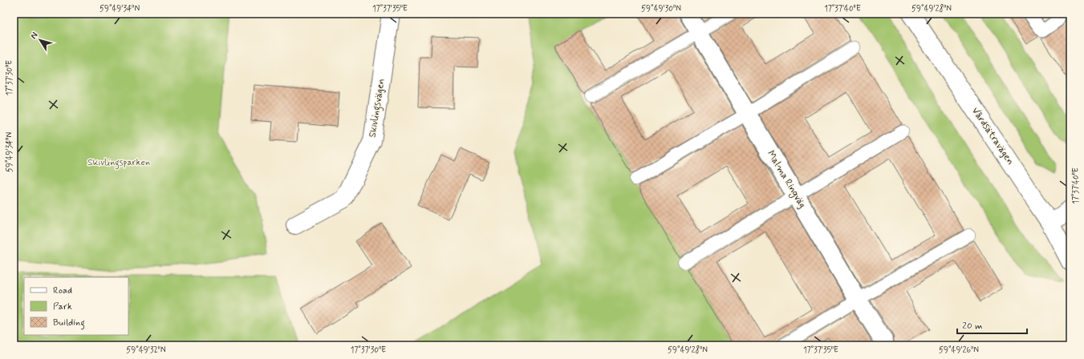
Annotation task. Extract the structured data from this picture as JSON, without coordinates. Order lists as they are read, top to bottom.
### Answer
{
  "streets": {
    "street": ["Skivlingsvägen", "Vårdsätravägen", "Malma Ringväg"]
  },
  "parks": ["Skivlingsparken"],
  "legend": ["Road", "Park", "Building"],
  "scale_bar": "20 m",
  "north": "top left",
  "coordinates": [
    "59°49'34\"N",
    "17°37'35\"E",
    "59°49'30\"N",
    "17°37'40\"E",
    "59°49'28\"N",
    "17°37'30\"E",
    "59°49'32\"N",
    "59°49'26\"N"
  ]
}
